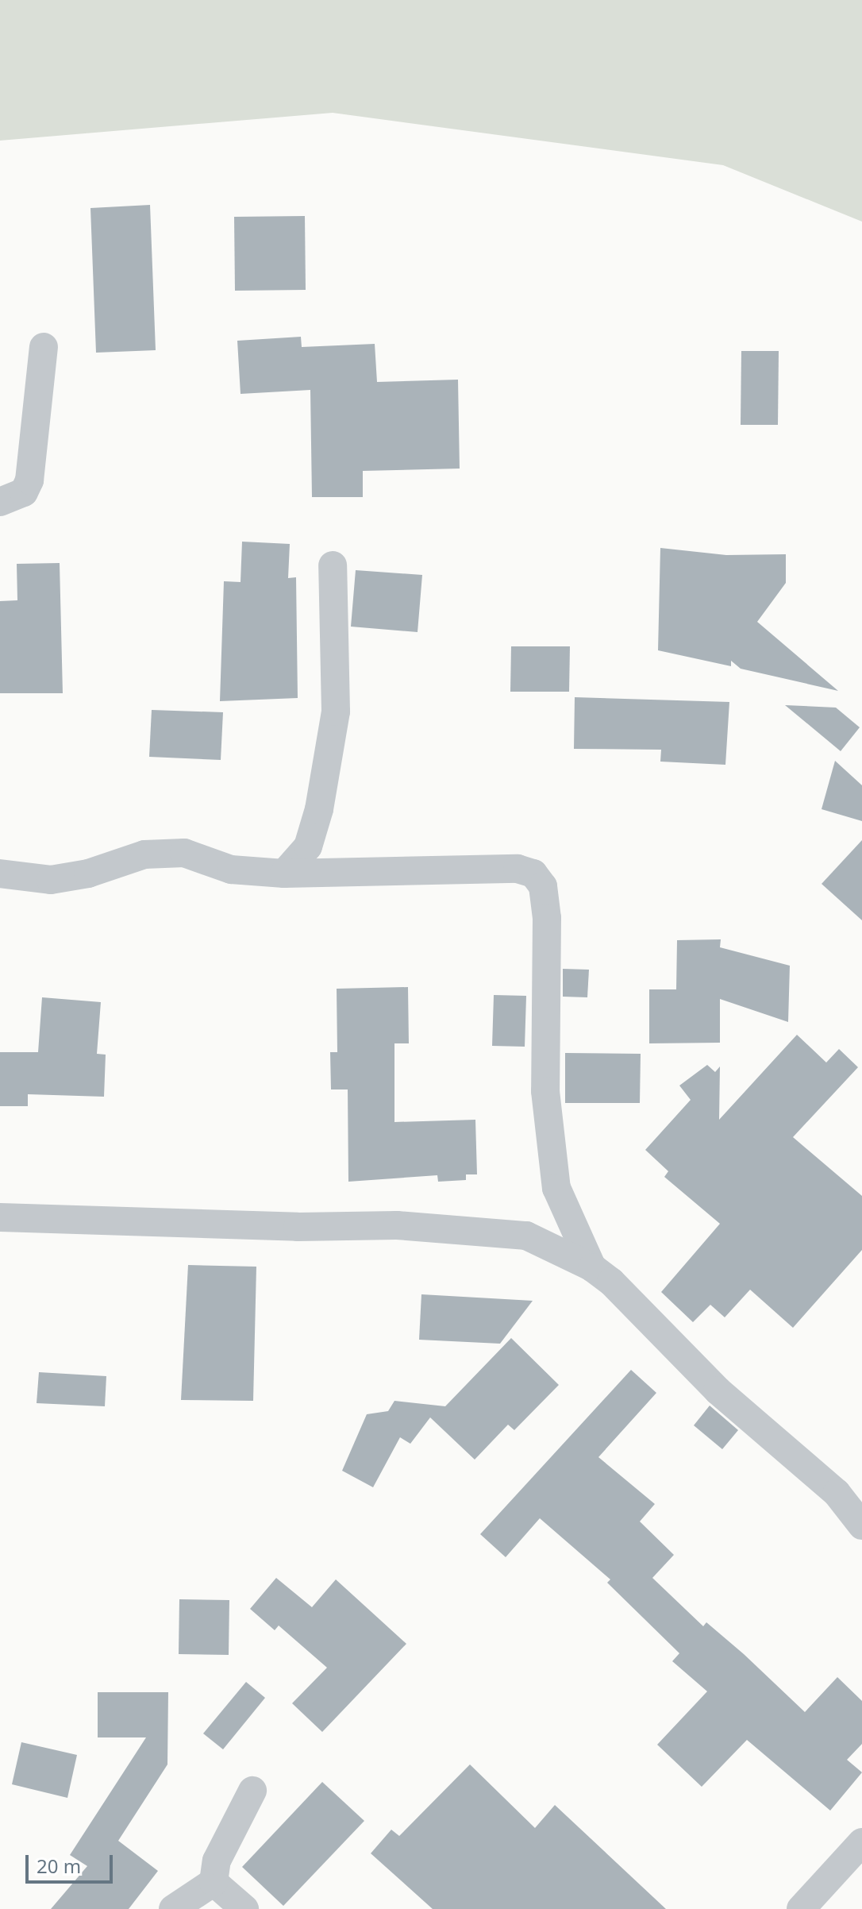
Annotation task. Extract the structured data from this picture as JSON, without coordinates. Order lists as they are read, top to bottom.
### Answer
{
  "scale_bar": "20 m"
}
